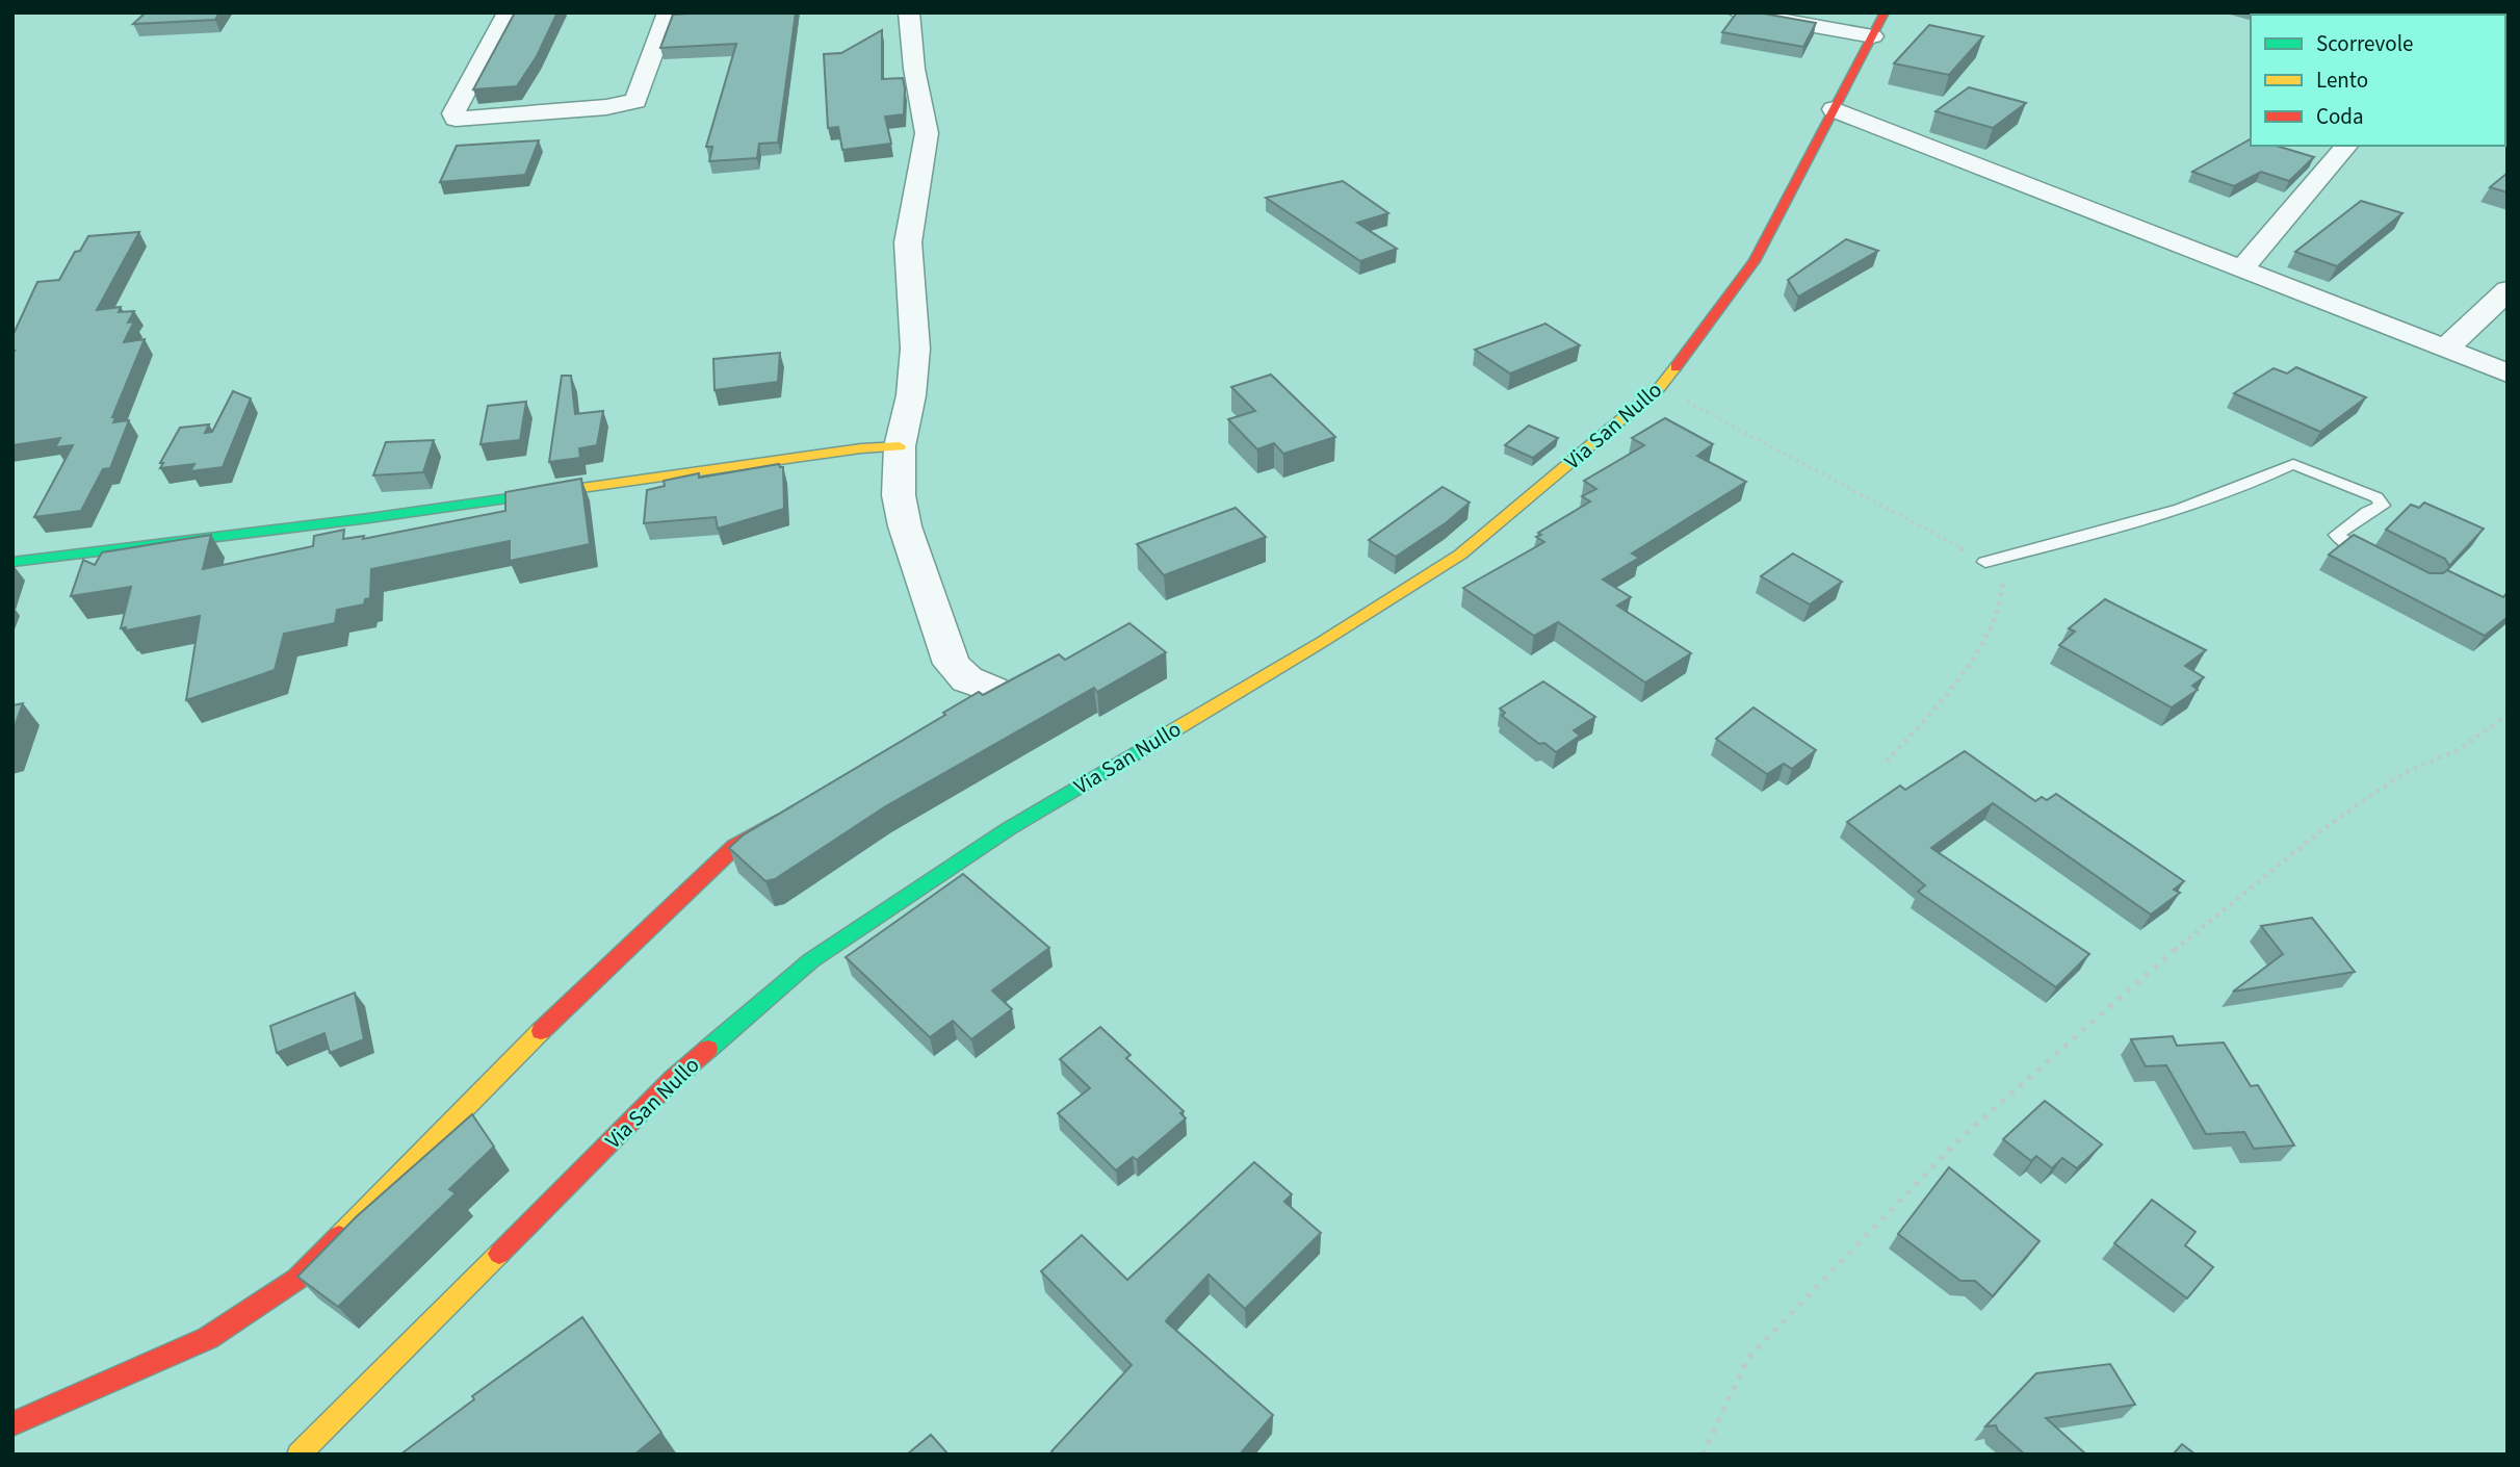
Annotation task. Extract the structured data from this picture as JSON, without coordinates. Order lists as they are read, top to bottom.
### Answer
{
  "streets": {
    "street": ["Via San Nullo"]
  },
  "legend": ["Scorrevole", "Lento", "Coda"]
}
